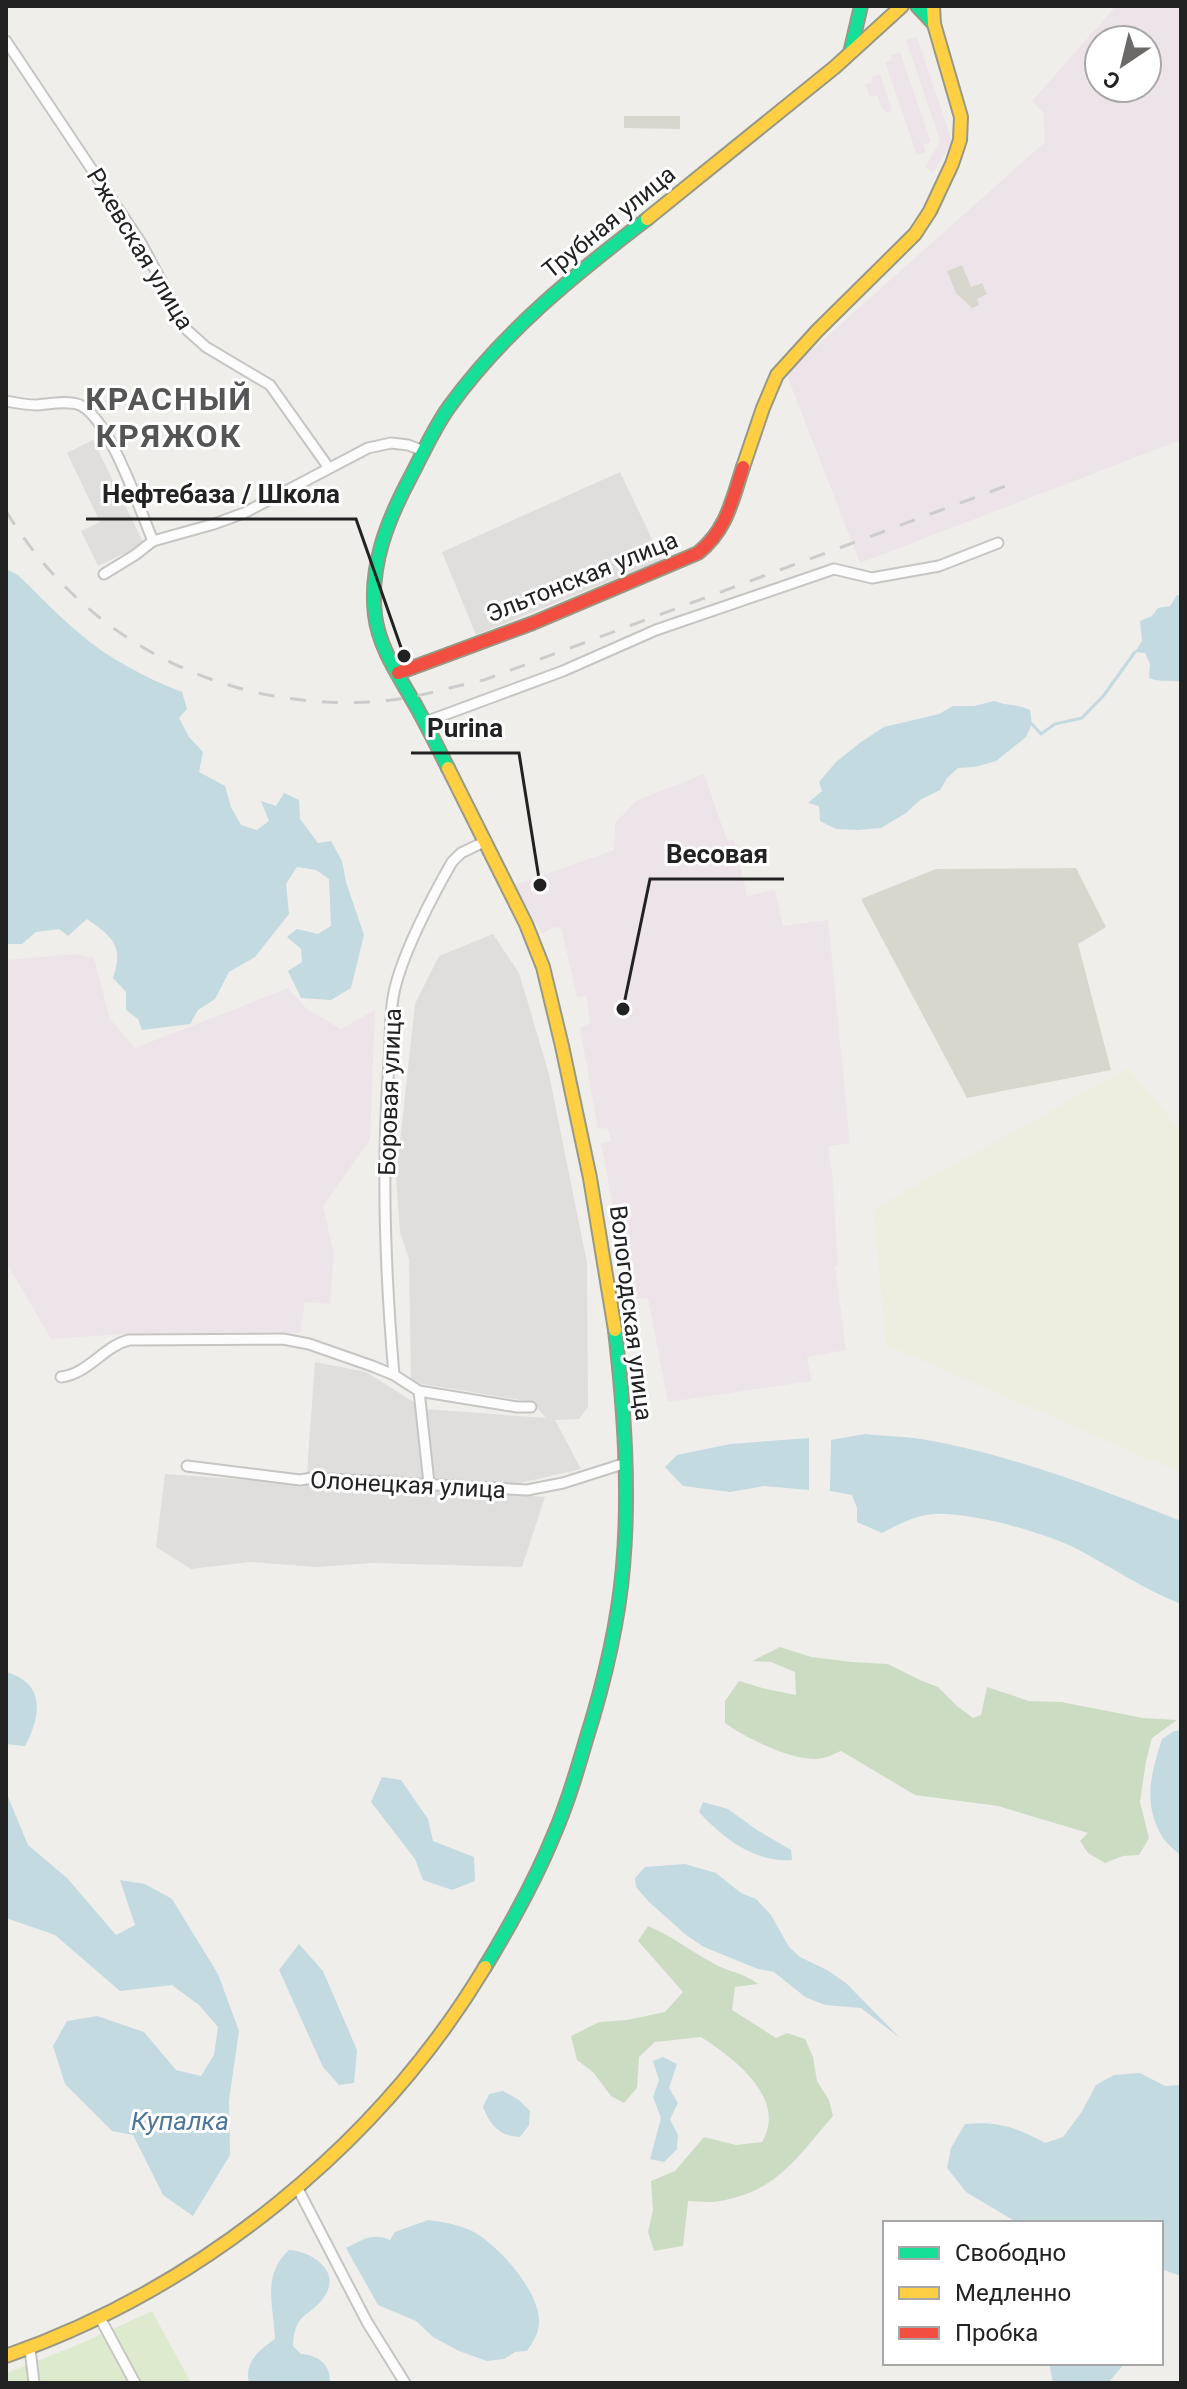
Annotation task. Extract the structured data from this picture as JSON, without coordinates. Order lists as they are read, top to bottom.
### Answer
{
  "streets": {
    "main road": ["Трубная улица", "Эльтонская улица", "Вологодская улица"],
    "street": ["Ржевская улица", "Боровая улица", "Олонецкая улица"]
  },
  "crossings": [
    ["Трубная улица", "Эльтонская улица"],
    ["Трубная улица", "Вологодская улица"],
    ["Эльтонская улица", "Вологодская улица"],
    ["Боровая улица", "Вологодская улица"],
    ["Вологодская улица", "Олонецкая улица"]
  ],
  "districts": ["КРАСНЫЙ КРЯЖОК"],
  "water": ["Купалка"],
  "places": ["Нефтебаза / Школа", "Purina", "Весовая"],
  "legend": ["Свободно", "Медленно", "Пробка"],
  "north": "bottom left"
}
